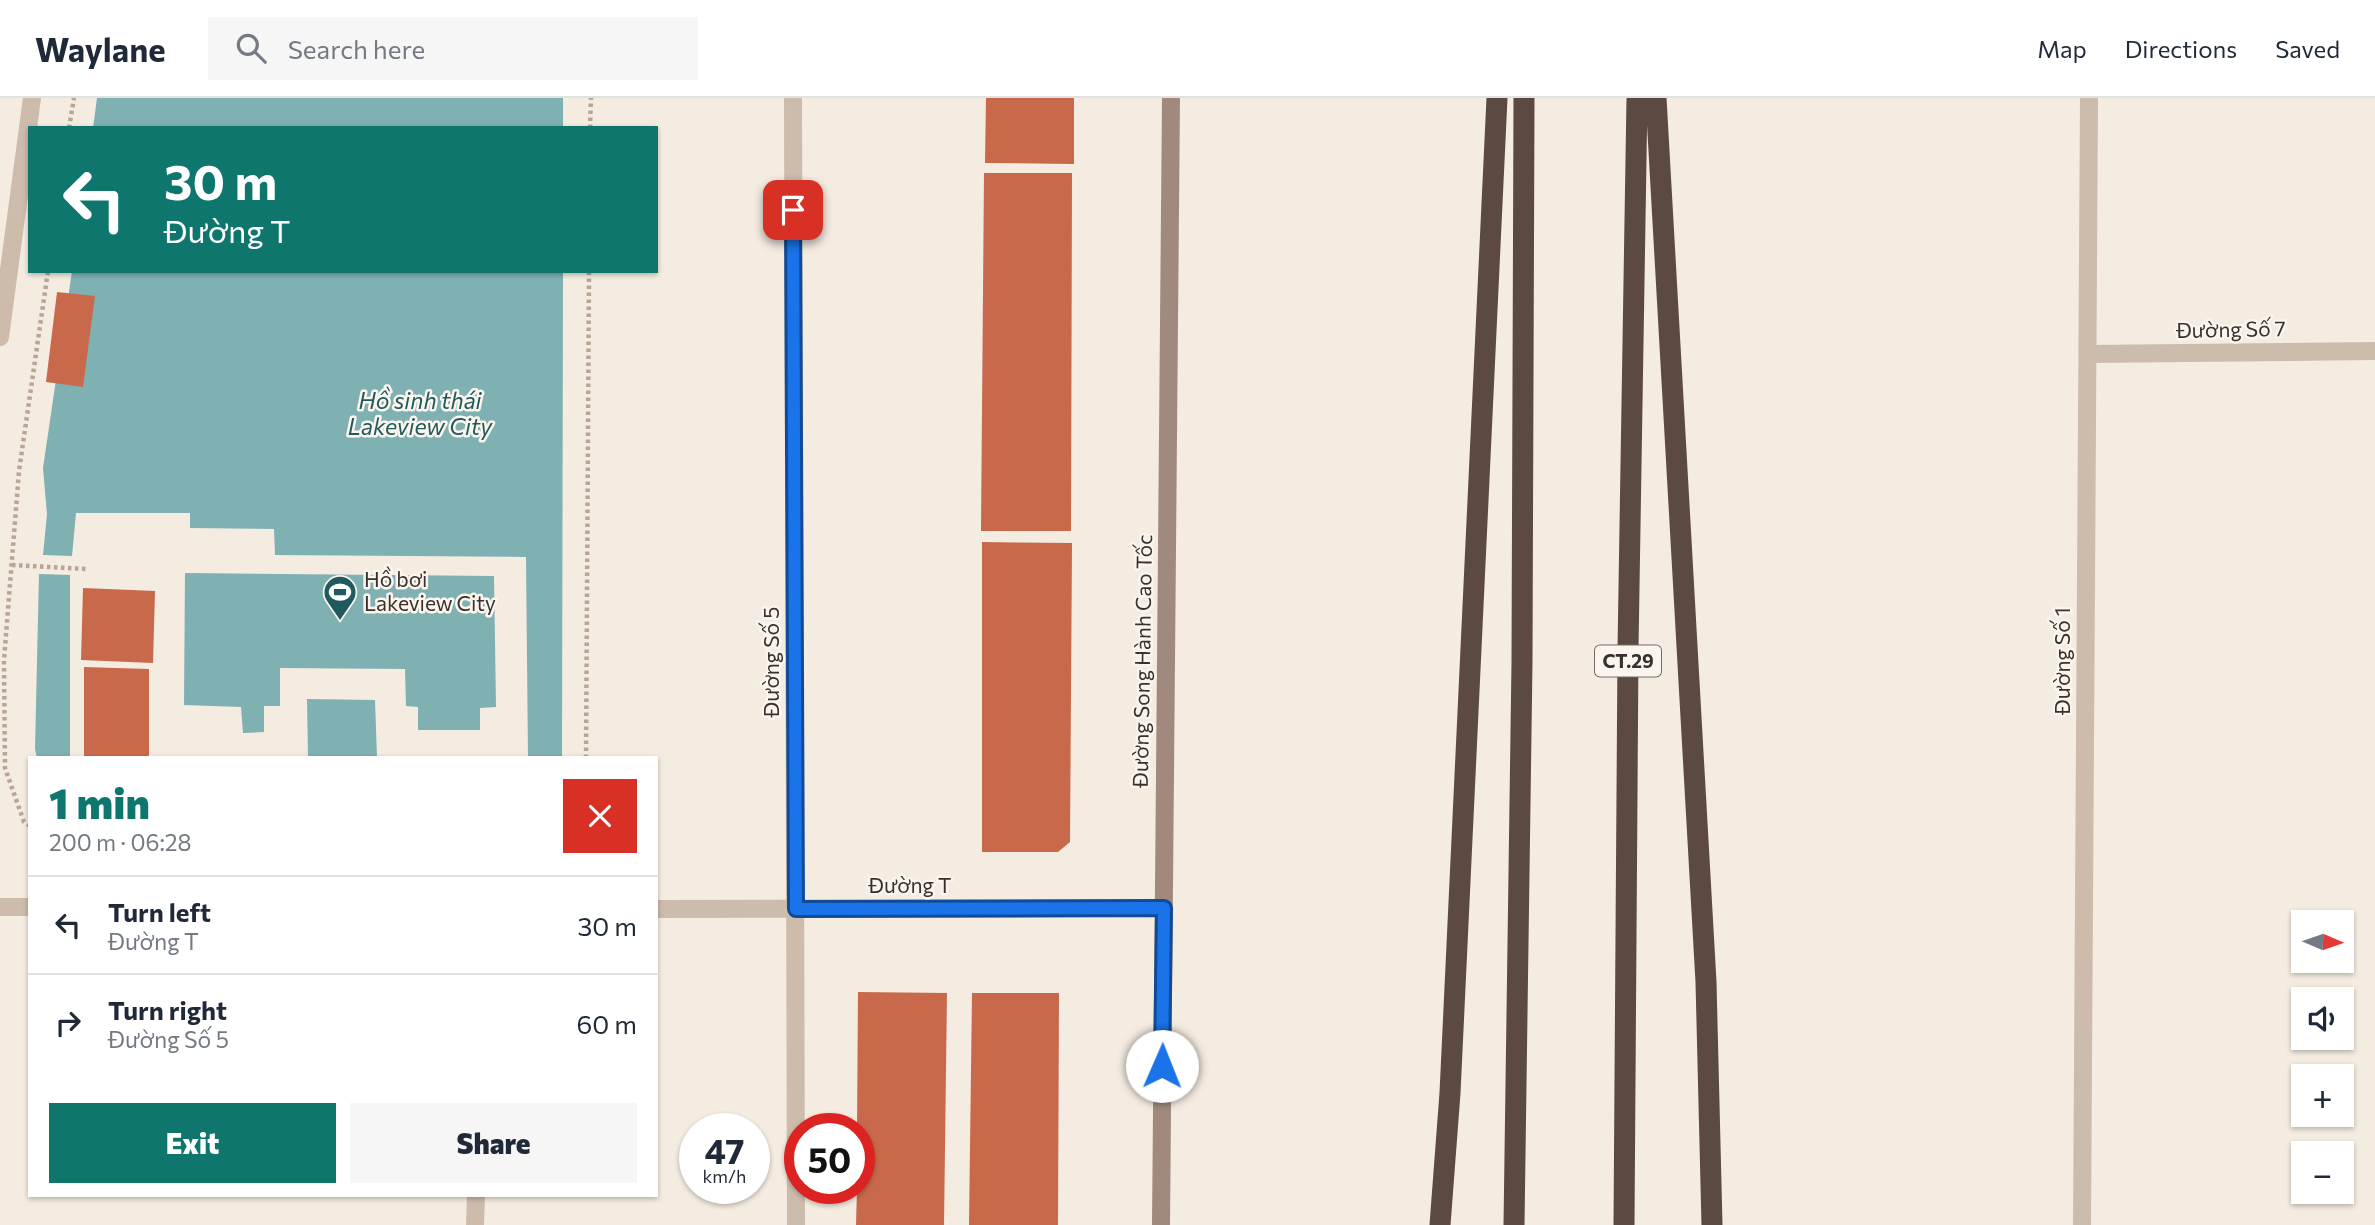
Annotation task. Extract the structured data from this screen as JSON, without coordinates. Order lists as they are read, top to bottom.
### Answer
{
  "streets": {
    "highway": ["CT.29"],
    "main road": ["Đường Song Hành Cao Tốc"],
    "street": [
      "Đường Số 7",
      "Đường Số 1",
      "Đường Số 5",
      "Đường T"
    ]
  },
  "crossings": [
    ["Đường Số 7", "Đường Số 1"],
    ["Đường Song Hành Cao Tốc", "Đường T"],
    ["Đường Số 5", "Đường T"]
  ],
  "water": ["Hồ sinh thái Lakeview City"],
  "places": {
    "sports": ["Hồ bơi Lakeview City"]
  },
  "north": "right",
  "page": {
    "header": "Waylane",
    "search": "Search here",
    "nav": ["Map", "Directions", "Saved"],
    "turn": ["30 m", "Đường T"],
    "heading": ["1 min", "200 m · 06:28"],
    "list": [
      {
        "name": "Turn left",
        "note": "Đường T",
        "value": "30 m"
      },
      {
        "name": "Turn right",
        "note": "Đường Số 5",
        "value": "60 m"
      }
    ],
    "map_buttons": ["+", "−"],
    "buttons": ["Exit", "Share"],
    "speed": "47 km/h",
    "limit": "50"
  }
}
